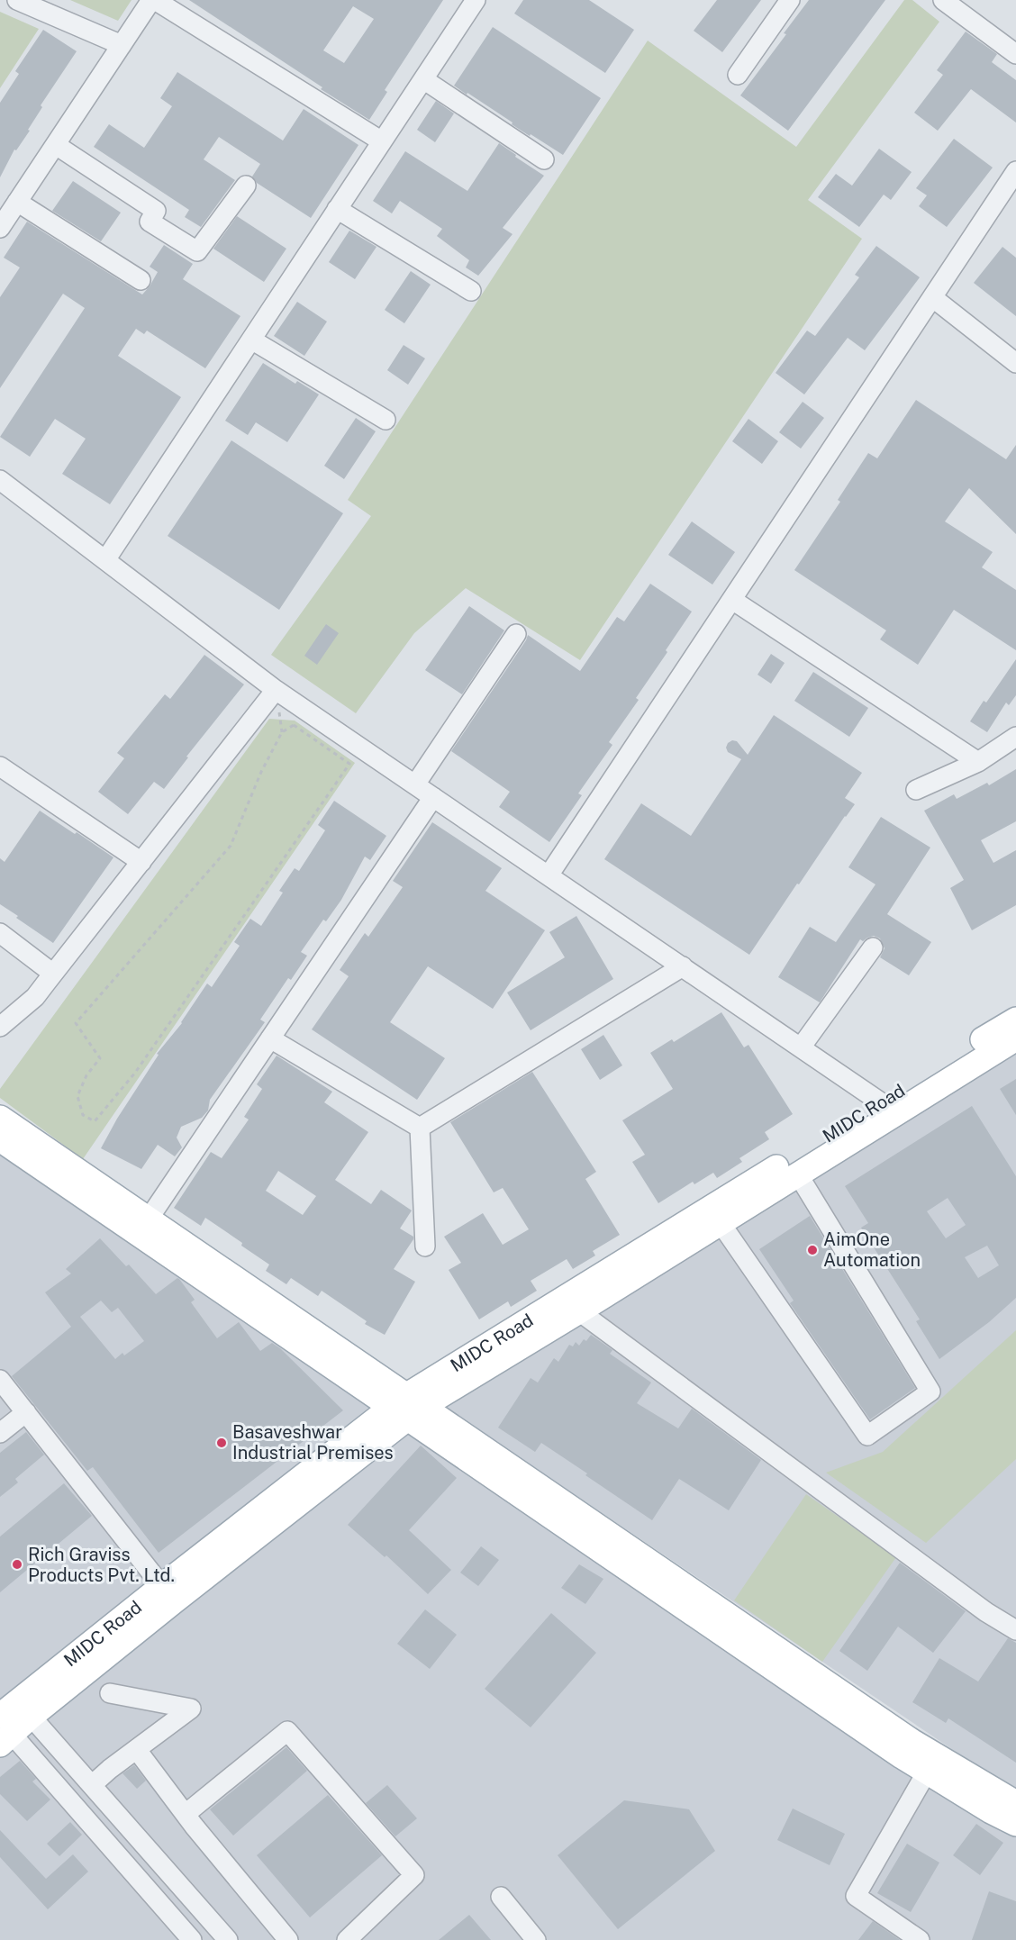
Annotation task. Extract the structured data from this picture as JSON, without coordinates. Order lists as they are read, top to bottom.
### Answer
{
  "streets": {
    "main road": ["MIDC Road"]
  },
  "places": ["AimOne Automation", "Basaveshwar Industrial Premises", "Rich Graviss Products Pvt. Ltd."]
}
